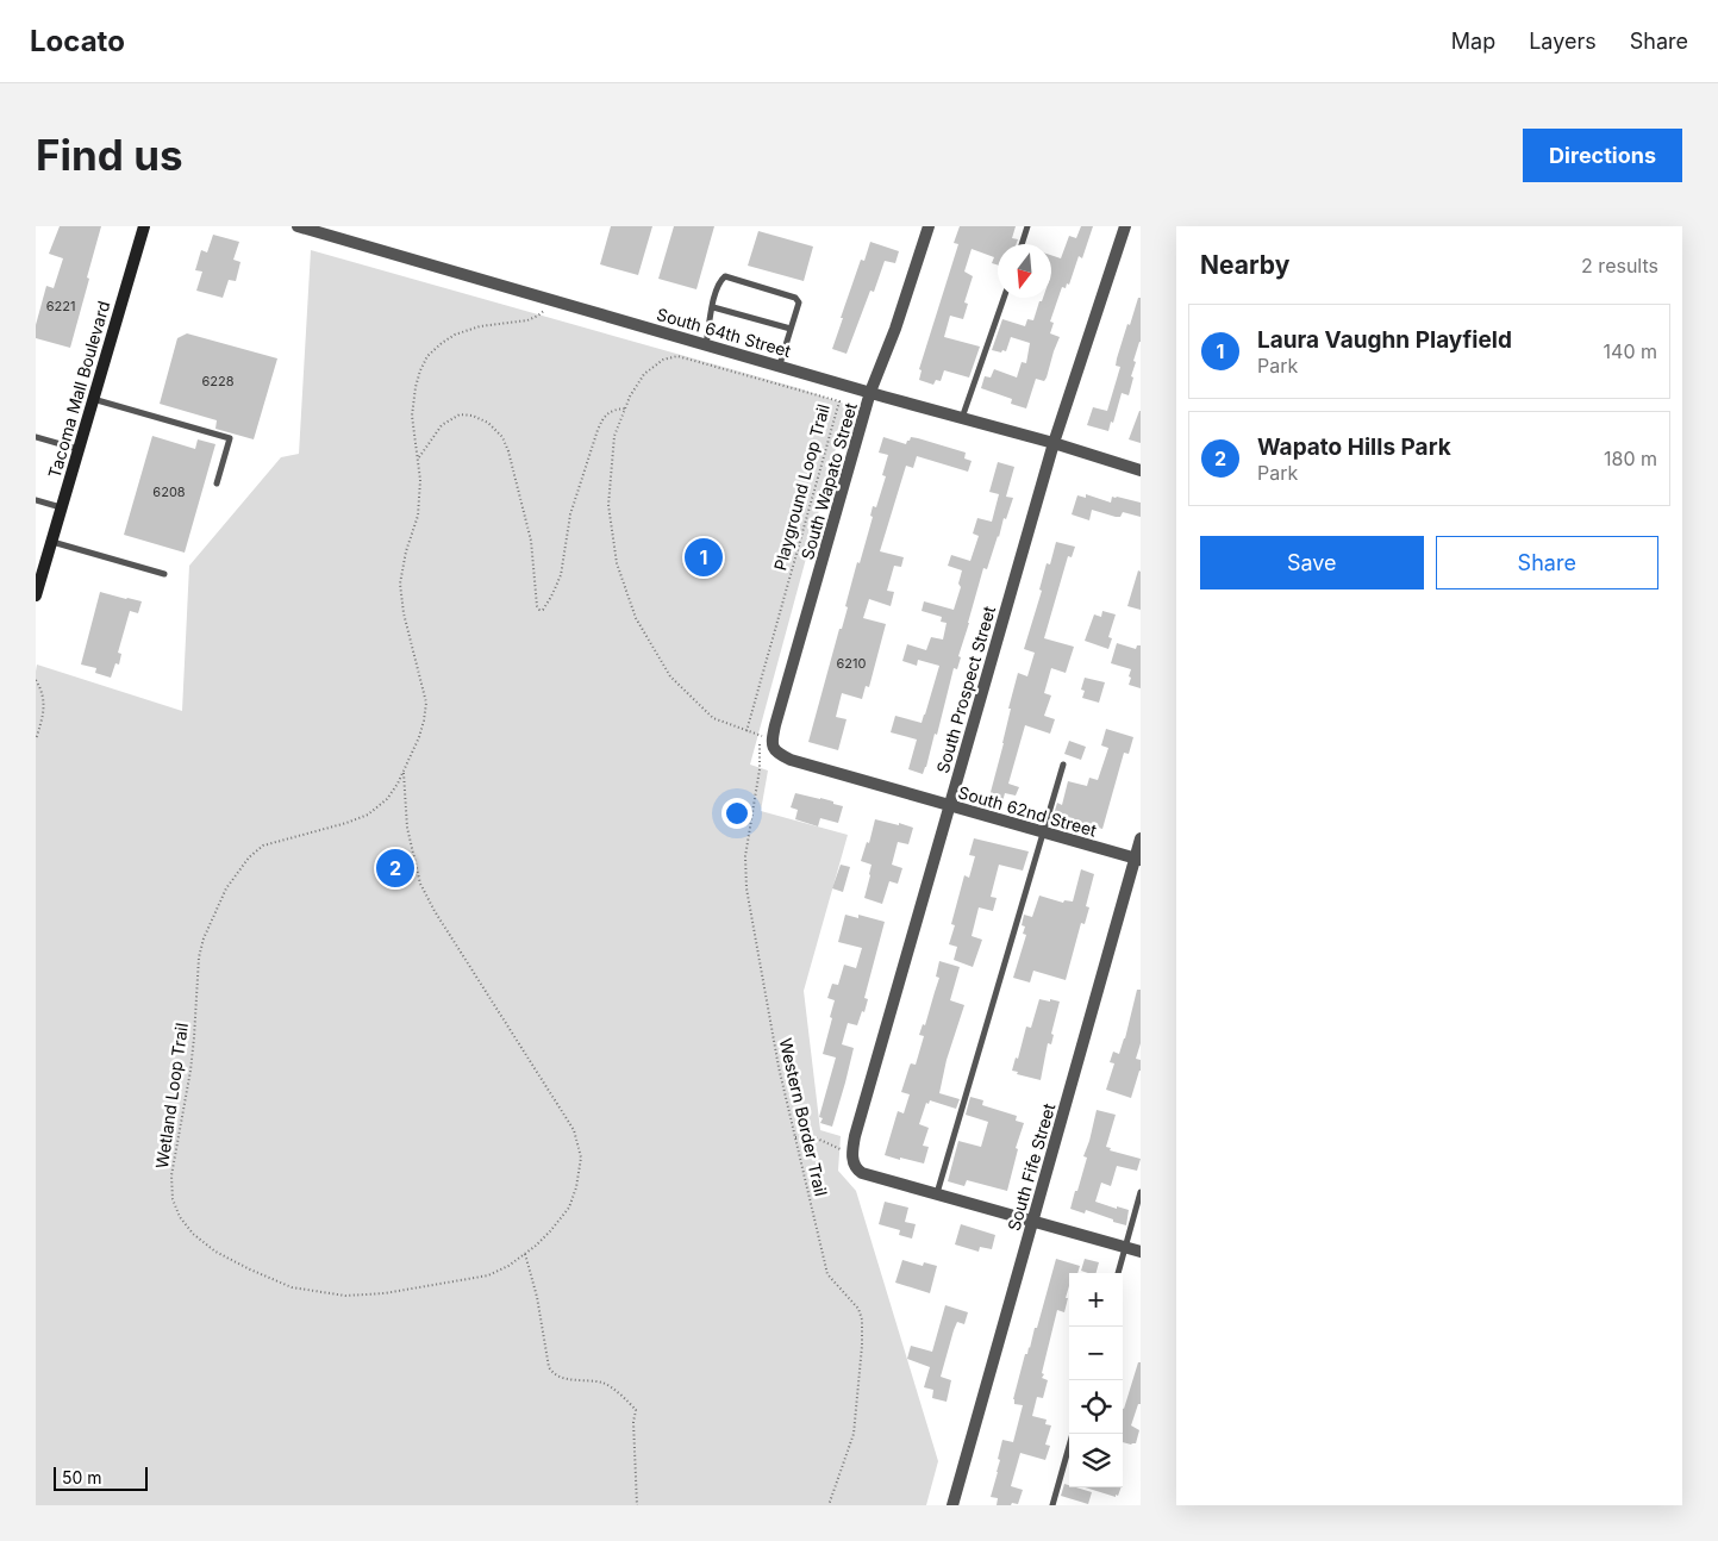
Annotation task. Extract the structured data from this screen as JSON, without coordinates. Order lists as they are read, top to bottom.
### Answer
{
  "streets": {
    "main road": ["Tacoma Mall Boulevard"],
    "street": [
      "South 64th Street",
      "South Wapato Street",
      "South Prospect Street",
      "South 62nd Street",
      "South Fife Street"
    ],
    "path": ["Playground Loop Trail", "Wetland Loop Trail", "Western Border Trail"]
  },
  "crossings": [
    ["South 64th Street", "South Wapato Street"],
    ["South 64th Street", "South Prospect Street"],
    ["South 64th Street", "Wetland Loop Trail"],
    ["South Wapato Street", "South 62nd Street"],
    ["Playground Loop Trail", "Western Border Trail"],
    ["South Prospect Street", "South 62nd Street"],
    ["South 62nd Street", "South Fife Street"]
  ],
  "house_numbers": [
    "6221",
    "6228",
    "6208",
    "6210"
  ],
  "scale_bar": "50 m",
  "north": "bottom",
  "page": {
    "header": "Locato",
    "nav": ["Map", "Layers", "Share"],
    "buttons": [
      "Directions",
      ["Save", "Share"]
    ],
    "title": "Find us",
    "heading": ["Nearby", "2 results"],
    "list": [
      {
        "mark": "1",
        "name": "Laura Vaughn Playfield",
        "note": "Park",
        "value": "140 m"
      },
      {
        "mark": "2",
        "name": "Wapato Hills Park",
        "note": "Park",
        "value": "180 m"
      }
    ],
    "pins": ["1", "2"],
    "map_buttons": ["+", "−"],
    "scale": "50 m"
  }
}
